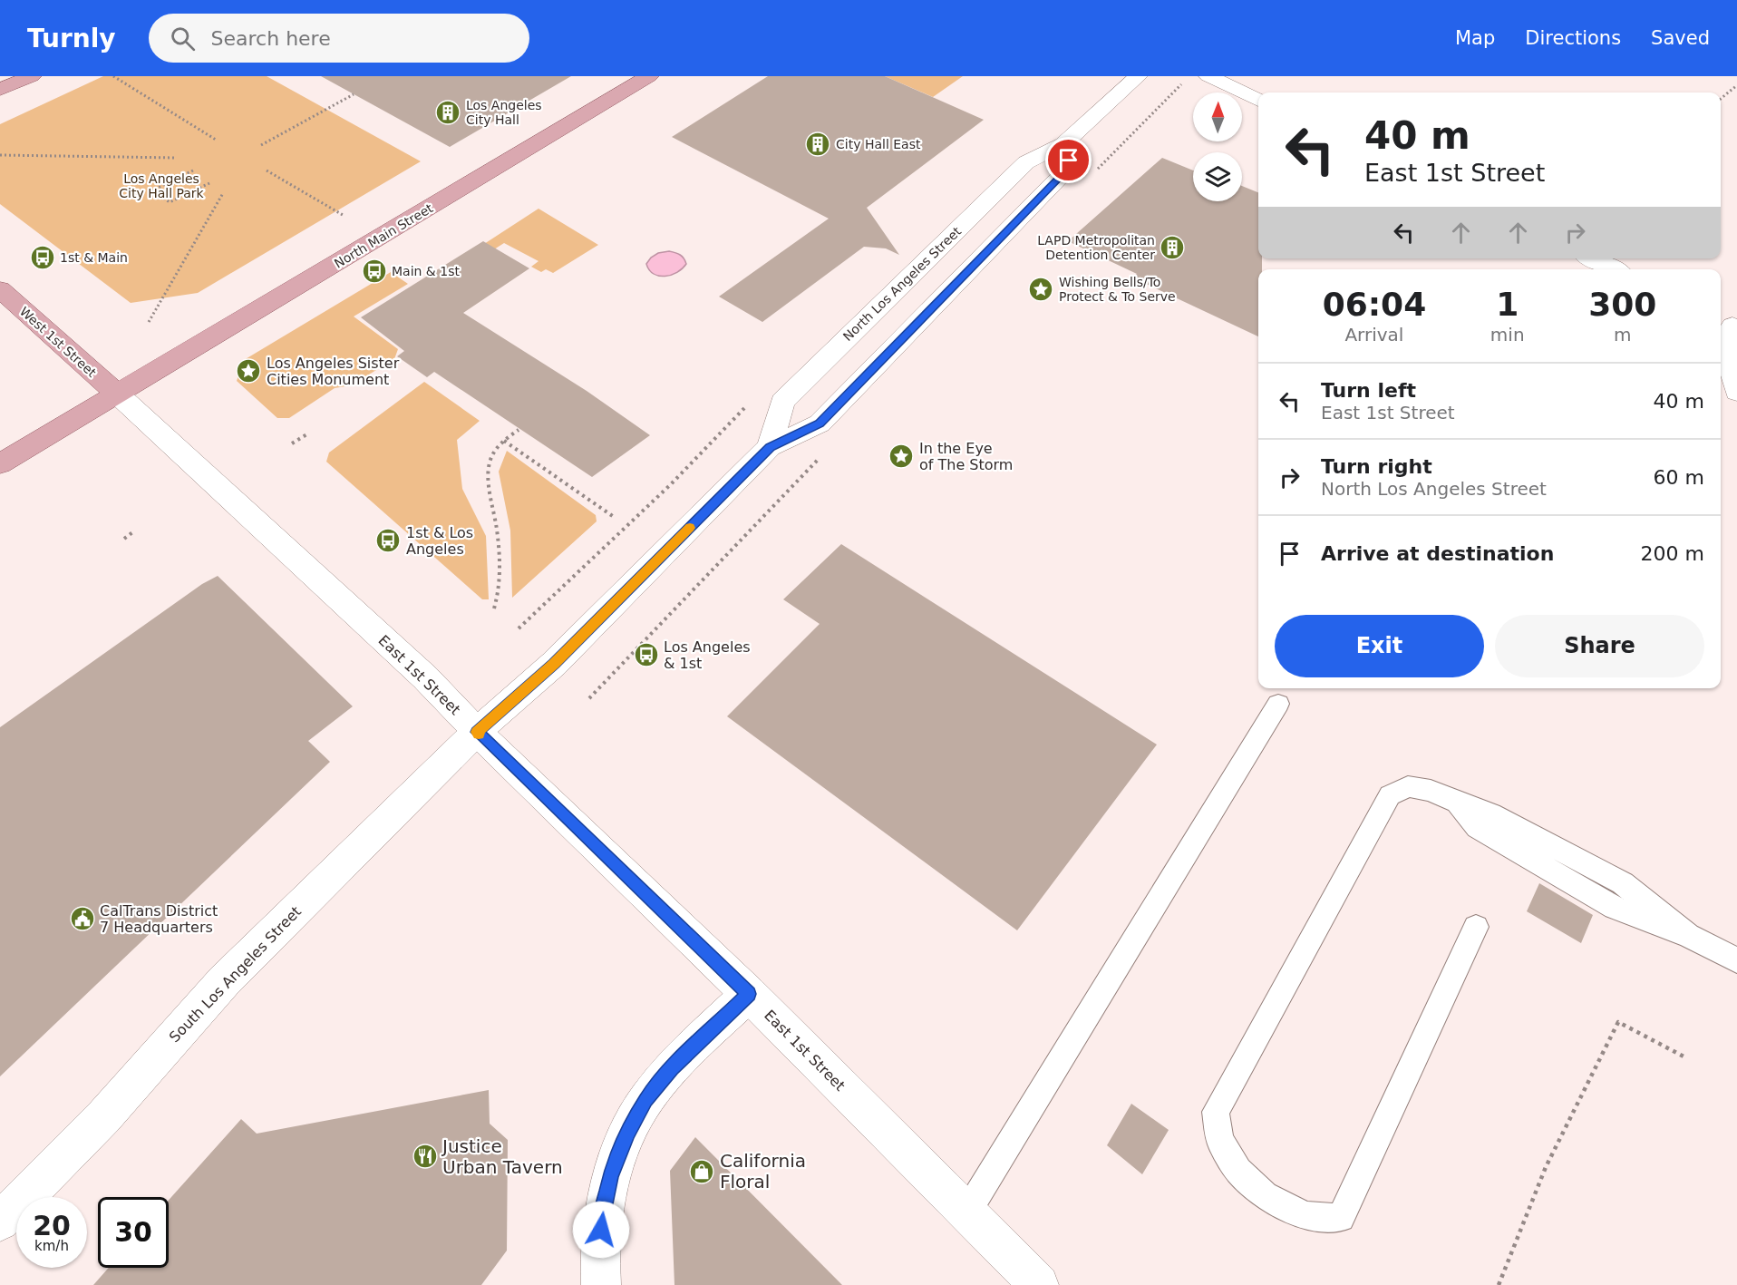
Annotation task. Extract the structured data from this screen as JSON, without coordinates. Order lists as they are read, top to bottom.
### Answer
{
  "streets": {
    "main road": [
      "North Main Street",
      "North Los Angeles Street",
      "West 1st Street",
      "East 1st Street",
      "South Los Angeles Street"
    ]
  },
  "crossings": [
    ["North Main Street", "West 1st Street"],
    ["North Main Street", "East 1st Street"],
    ["West 1st Street", "East 1st Street"],
    ["East 1st Street", "South Los Angeles Street"]
  ],
  "parks": ["Los Angeles City Hall Park"],
  "places": {
    "building": ["Los Angeles City Hall", "City Hall East", "LAPD Metropolitan Detention Center"],
    "bus stop": [
      "1st & Main",
      "Main & 1st",
      "1st & Los Angeles",
      "Los Angeles & 1st"
    ],
    "place": ["Wishing Bells/To Protect & To Serve", "Los Angeles Sister Cities Monument", "In the Eye of The Storm"],
    "public building": ["CalTrans District 7 Headquarters"],
    "restaurant": ["Justice Urban Tavern"],
    "shop": ["California Floral"]
  },
  "north": "top",
  "page": {
    "header": "Turnly",
    "search": "Search here",
    "nav": ["Map", "Directions", "Saved"],
    "turn": ["40 m", "East 1st Street"],
    "eta": [
      "06:04",
      "Arrival",
      "1",
      "min",
      "300",
      "m"
    ],
    "list": [
      {
        "name": "Turn left",
        "note": "East 1st Street",
        "value": "40 m"
      },
      {
        "name": "Turn right",
        "note": "North Los Angeles Street",
        "value": "60 m"
      },
      {
        "name": "Arrive at destination",
        "value": "200 m"
      }
    ],
    "buttons": ["Exit", "Share"],
    "speed": "20 km/h",
    "limit": "30"
  }
}
